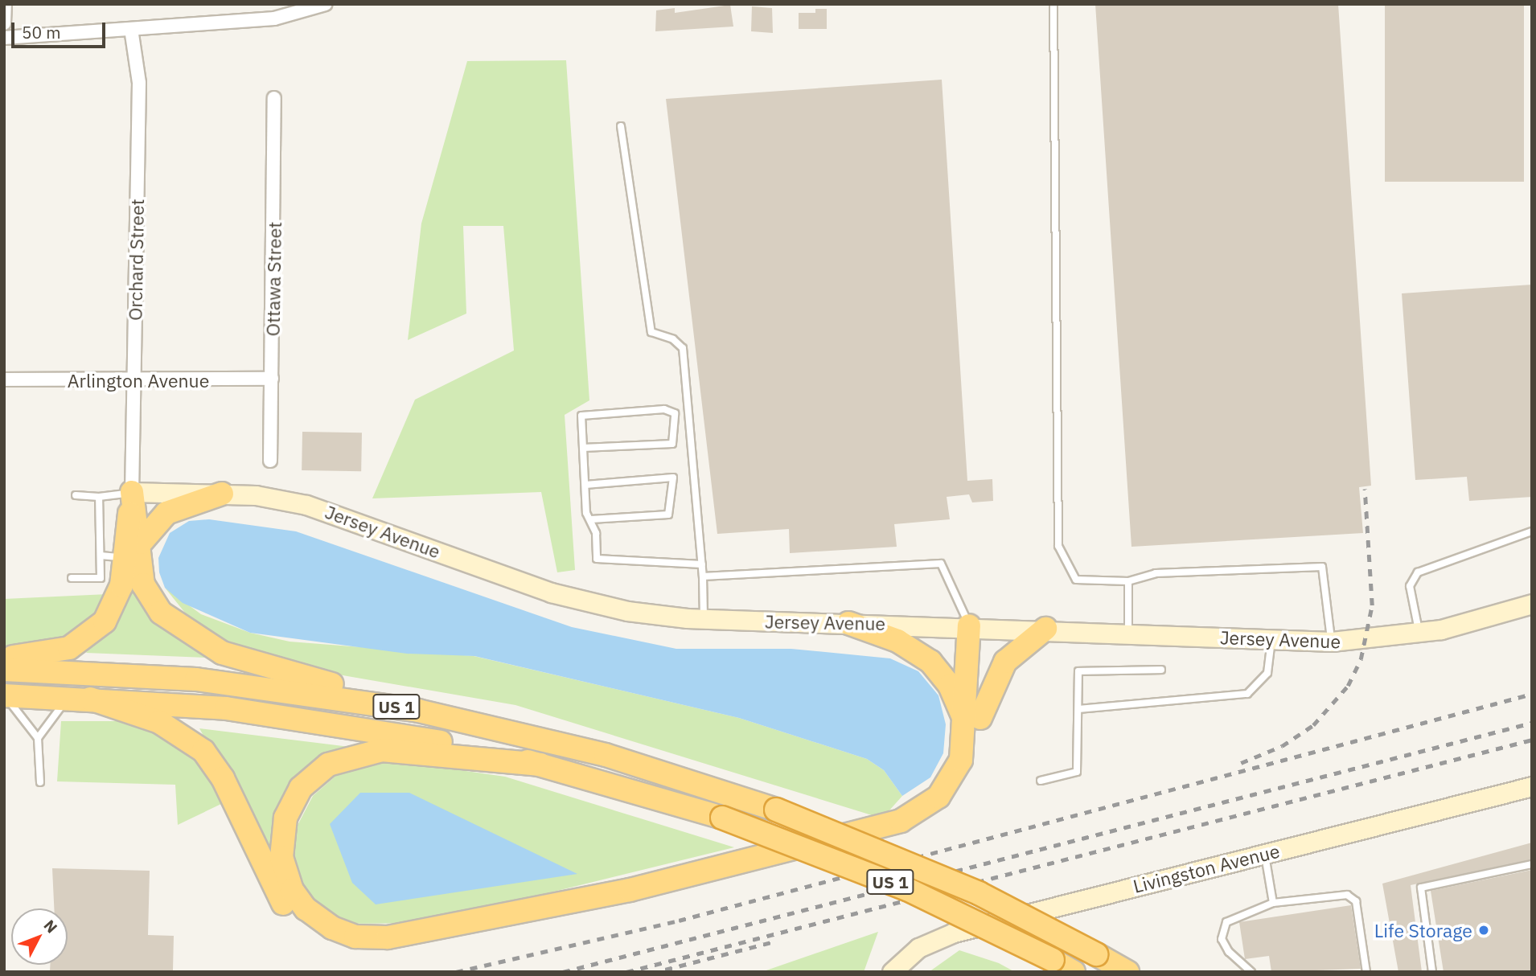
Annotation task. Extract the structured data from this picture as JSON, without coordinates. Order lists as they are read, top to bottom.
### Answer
{
  "streets": {
    "highway": ["US 1"],
    "main road": ["Jersey Avenue", "Livingston Avenue"],
    "street": ["Orchard Street", "Ottawa Street", "Arlington Avenue"]
  },
  "crossings": [
    ["Orchard Street", "Arlington Avenue"],
    ["Orchard Street", "Jersey Avenue"],
    ["Ottawa Street", "Arlington Avenue"]
  ],
  "places": ["Life Storage"],
  "scale_bar": "50 m",
  "north": "top right"
}
